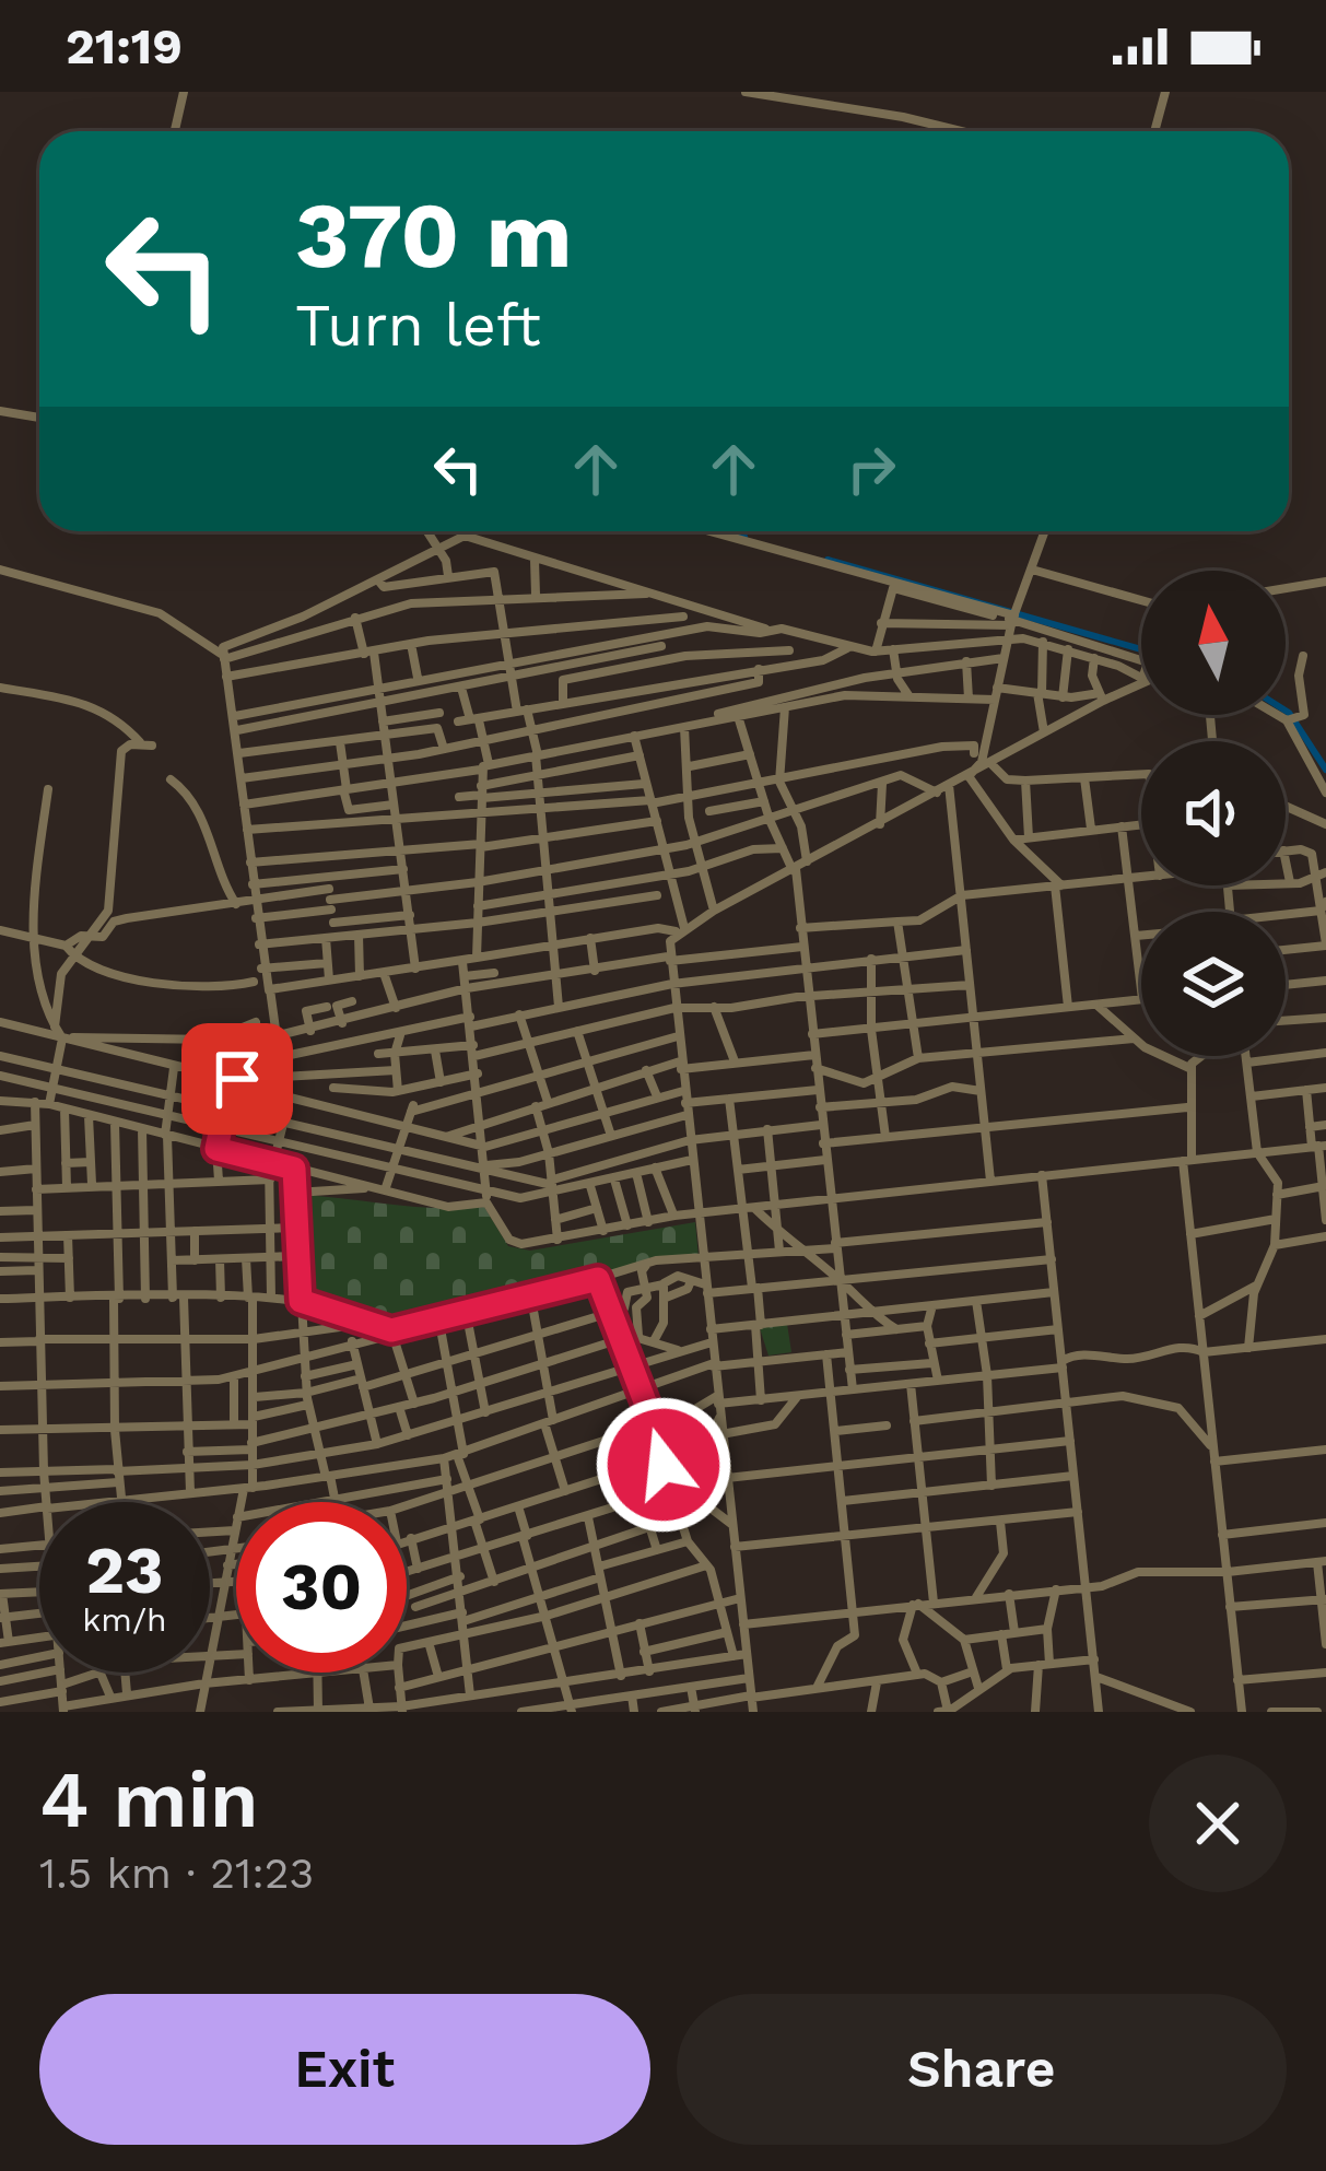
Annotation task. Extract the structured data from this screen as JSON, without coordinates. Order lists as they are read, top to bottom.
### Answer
{
  "north": "top",
  "page": {
    "status": "21:19",
    "turn": ["370 m", "Turn left"],
    "speed": "23 km/h",
    "limit": "30",
    "heading": ["4 min", "1.5 km · 21:23"],
    "buttons": ["Exit", "Share"]
  }
}
